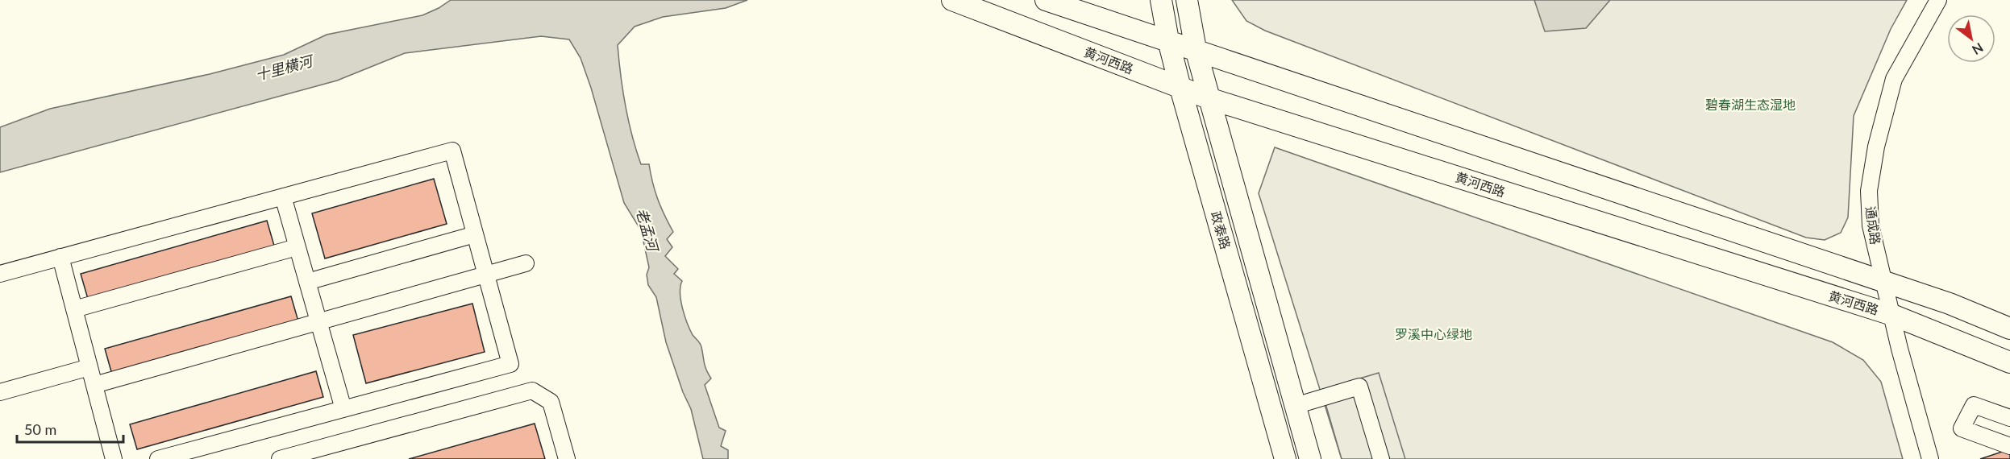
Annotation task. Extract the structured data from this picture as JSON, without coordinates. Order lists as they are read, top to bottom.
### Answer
{
  "streets": {
    "main road": ["黄河西路", "政泰路"],
    "street": ["通成路"]
  },
  "crossings": [
    ["黄河西路", "通成路"],
    ["黄河西路", "政泰路"]
  ],
  "water": ["十里横河", "老孟河"],
  "parks": ["碧春湖生态湿地", "罗溪中心绿地"],
  "scale_bar": "50 m",
  "north": "bottom right"
}
